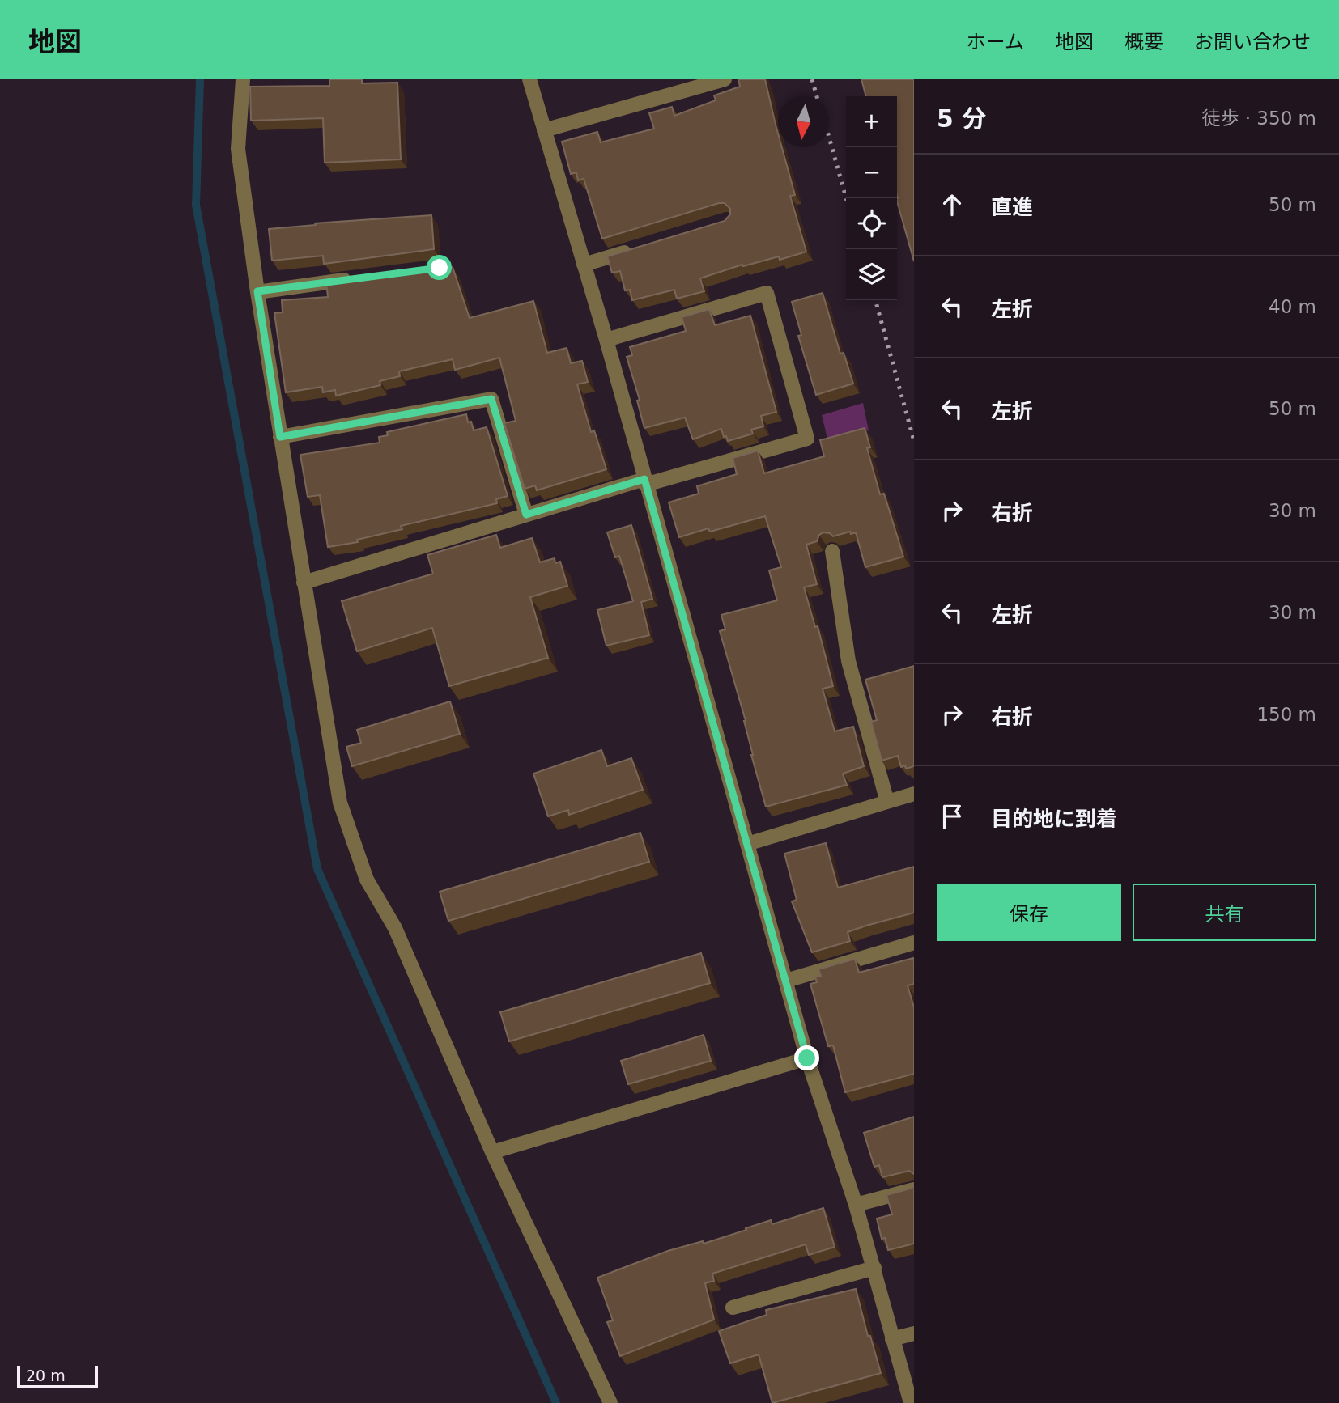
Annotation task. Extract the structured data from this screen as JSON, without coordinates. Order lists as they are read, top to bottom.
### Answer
{
  "scale_bar": "20 m",
  "north": "bottom",
  "page": {
    "header": "地図",
    "nav": [
      "ホーム",
      "地図",
      "概要",
      "お問い合わせ"
    ],
    "heading": ["5 分", "徒歩 · 350 m"],
    "map_buttons": ["+", "−"],
    "list": [
      ["直進", "50 m"],
      ["左折", "40 m"],
      ["左折", "50 m"],
      ["右折", "30 m"],
      ["左折", "30 m"],
      ["右折", "150 m"],
      "目的地に到着"
    ],
    "buttons": ["保存", "共有"],
    "scale": "20 m"
  }
}
